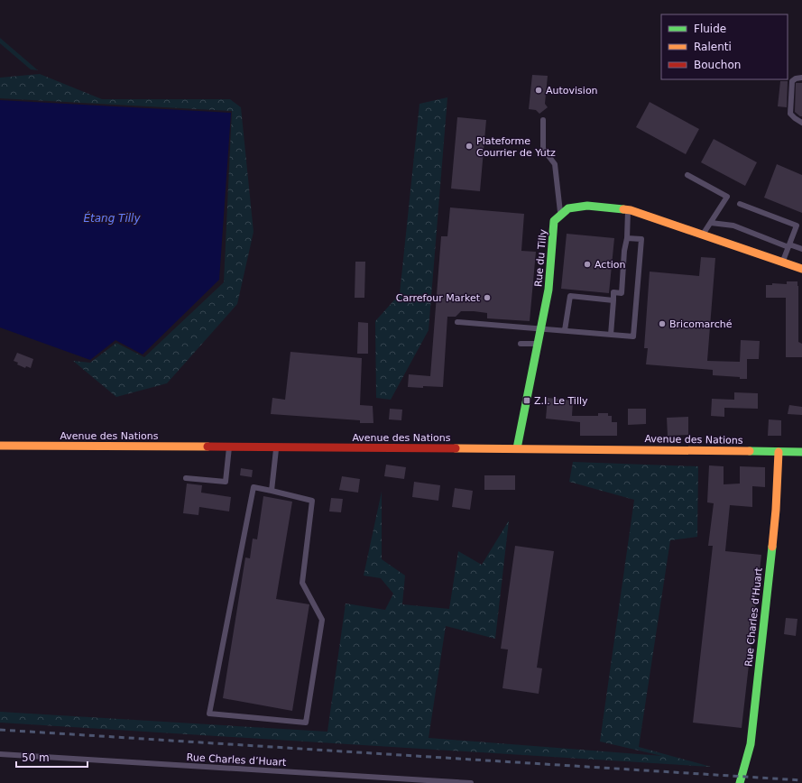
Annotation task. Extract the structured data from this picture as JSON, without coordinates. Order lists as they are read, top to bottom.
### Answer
{
  "streets": {
    "street": ["Rue du Tilly", "Avenue des Nations", "Rue Charles d'Huart"],
    "lane": ["Rue Charles d’Huart"]
  },
  "crossings": [
    ["Rue du Tilly", "Avenue des Nations"],
    ["Avenue des Nations", "Rue Charles d'Huart"]
  ],
  "water": ["Étang Tilly"],
  "places": {
    "other": [
      "Autovision",
      "Plateforme Courrier de Yutz",
      "Action",
      "Carrefour Market",
      "Bricomarché"
    ],
    "transit": ["Z.I. Le Tilly"]
  },
  "legend": ["Fluide", "Ralenti", "Bouchon"],
  "scale_bar": "50 m"
}
